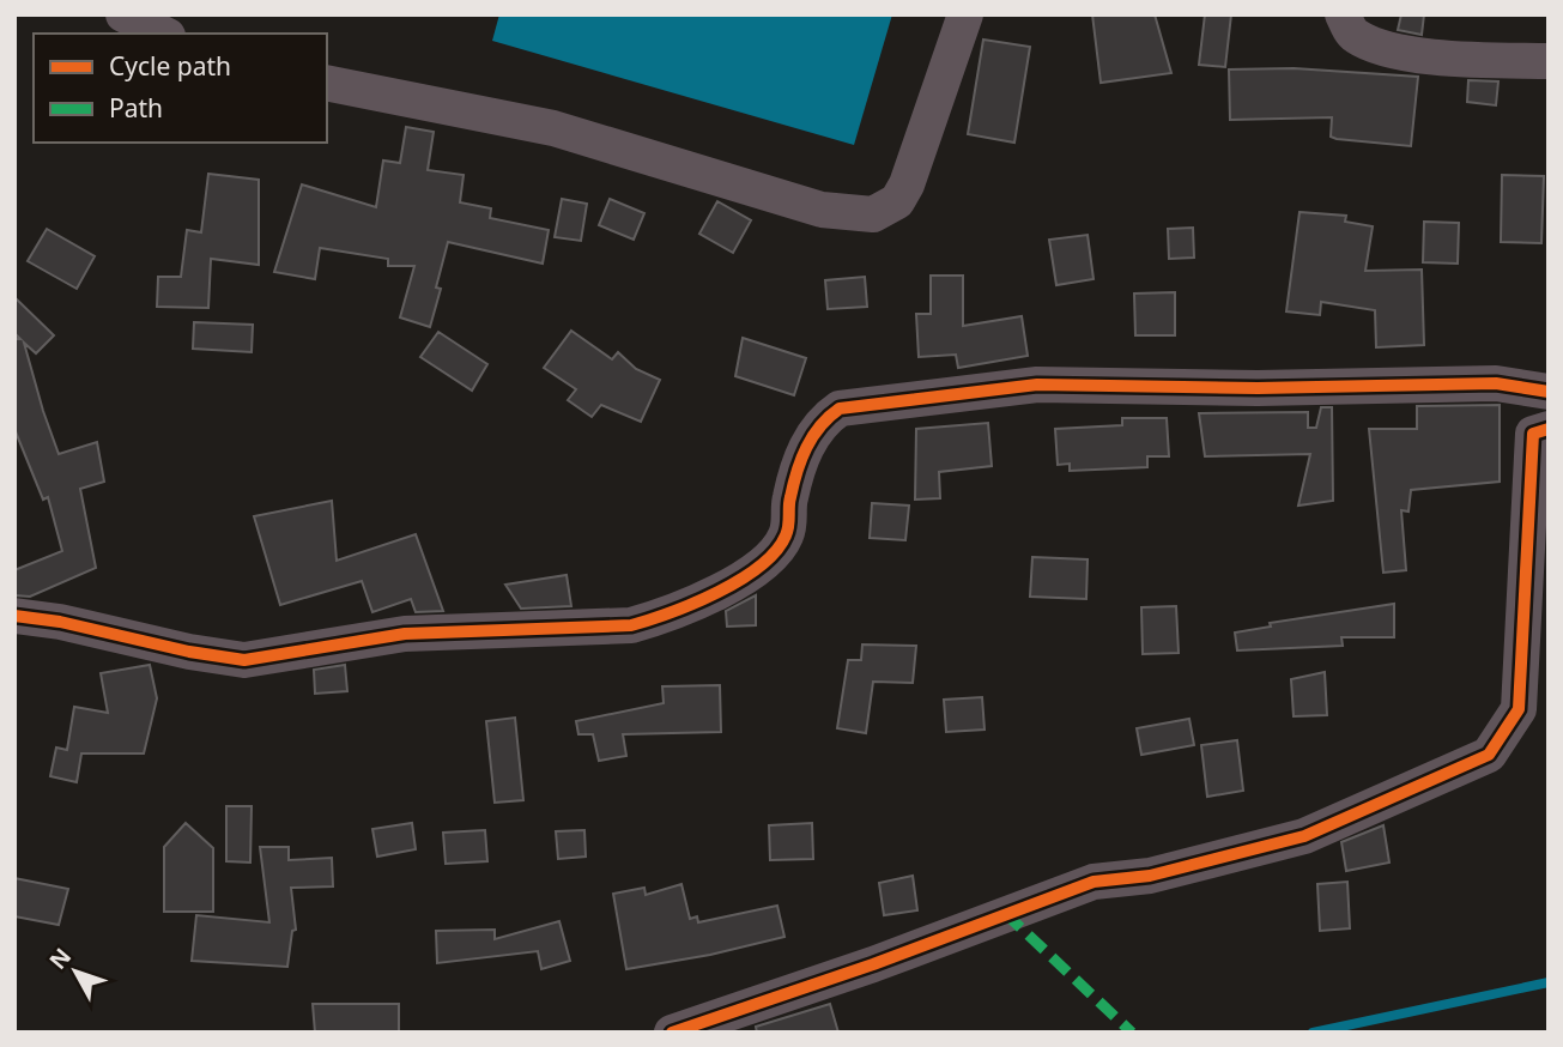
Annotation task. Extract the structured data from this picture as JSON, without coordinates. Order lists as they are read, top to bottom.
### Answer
{
  "legend": ["Cycle path", "Path"],
  "north": "top left"
}
